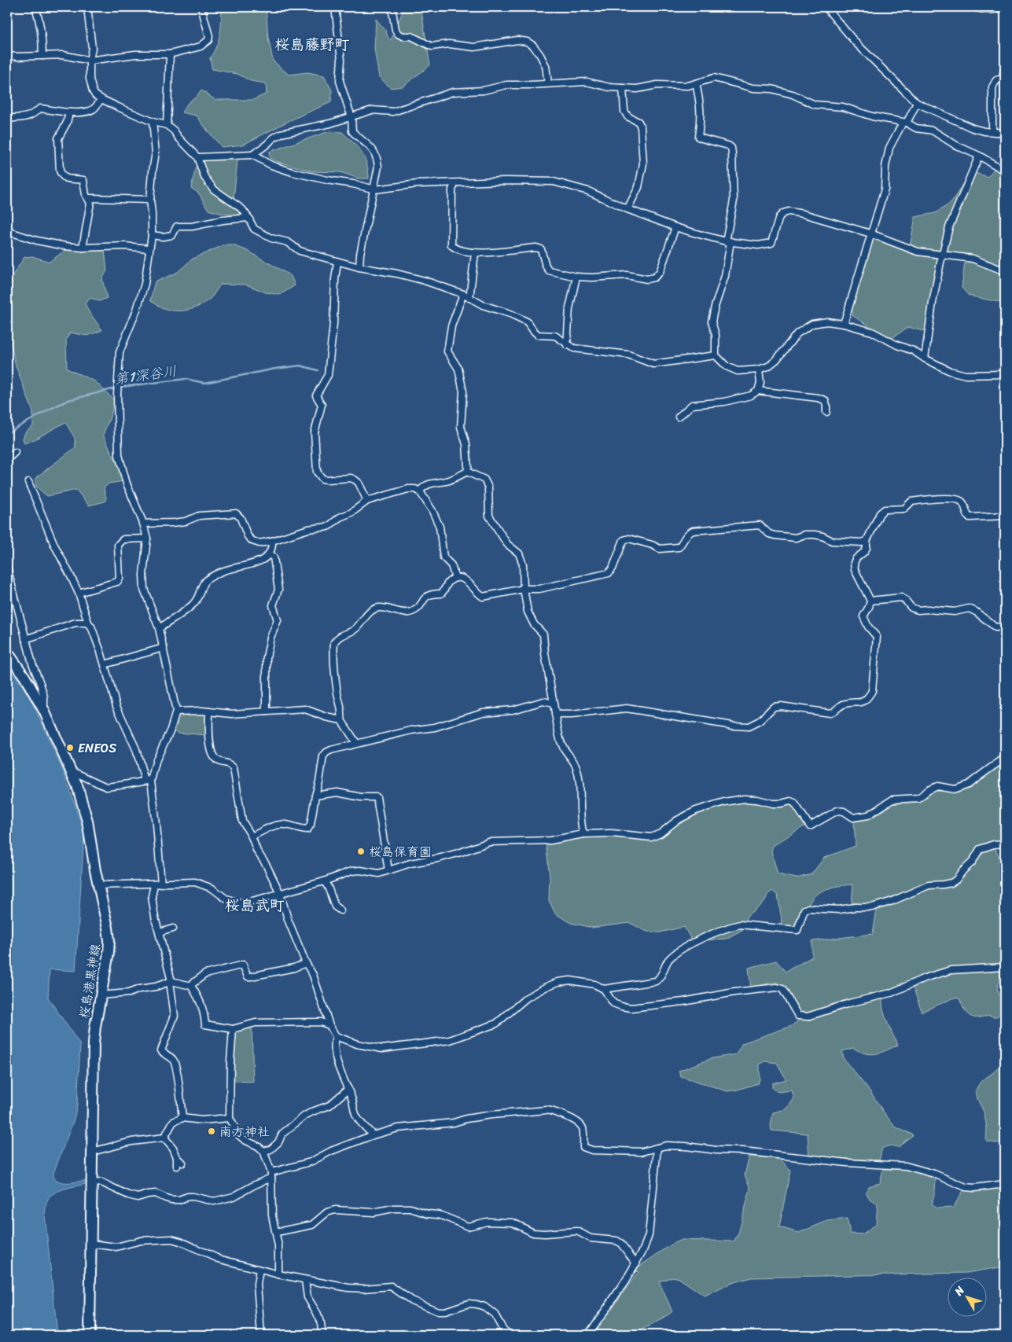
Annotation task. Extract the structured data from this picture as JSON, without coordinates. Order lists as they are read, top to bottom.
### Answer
{
  "streets": {
    "main road": ["桜島港黒神線"]
  },
  "districts": ["桜島藤野町", "桜島武町"],
  "water": ["第1深谷川"],
  "places": ["ENEOS", "桜島保育園", "南方神社"],
  "north": "top left"
}
